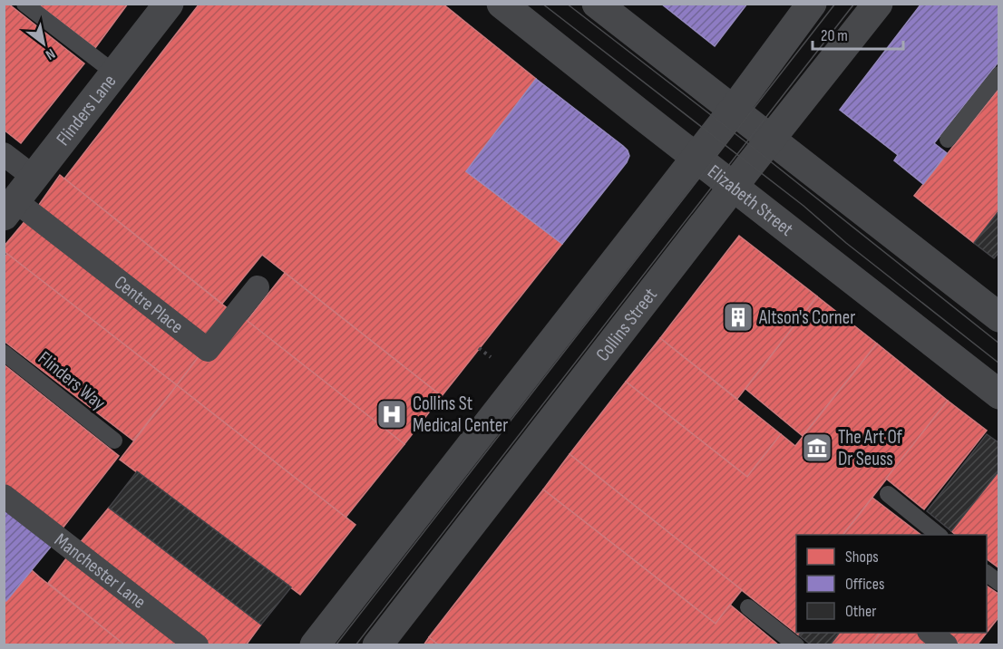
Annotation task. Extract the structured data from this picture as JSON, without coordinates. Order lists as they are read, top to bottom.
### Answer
{
  "streets": {
    "street": [
      "Flinders Lane",
      "Elizabeth Street",
      "Centre Place",
      "Collins Street",
      "Manchester Lane"
    ],
    "lane": ["Flinders Way"]
  },
  "crossings": [
    ["Flinders Lane", "Centre Place"],
    ["Elizabeth Street", "Collins Street"]
  ],
  "places": {
    "building": ["Altson's Corner"],
    "hospital": ["Collins St Medical Center"],
    "museum": ["The Art Of Dr Seuss"]
  },
  "legend": ["Shops", "Offices", "Other"],
  "scale_bar": "20 m",
  "north": "bottom right"
}
